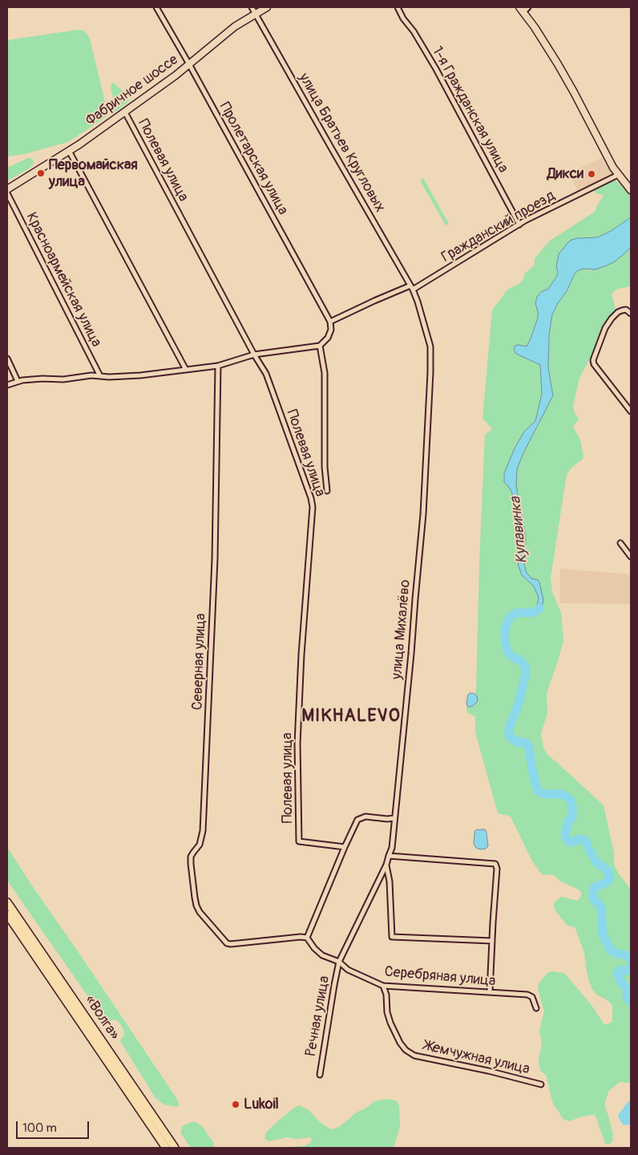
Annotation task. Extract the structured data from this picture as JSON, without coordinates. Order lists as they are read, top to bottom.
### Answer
{
  "streets": {
    "highway": ["«Волга»"],
    "main road": ["Фабричное шоссе"],
    "street": [
      "1-я Гражданская улица",
      "улица Братьев Кругловых",
      "Пролетарская улица",
      "Полевая улица",
      "Гражданский проезд",
      "Красноармейская улица",
      "улица Михалёво",
      "Северная улица",
      "Серебряная улица",
      "Речная улица",
      "Жемчужная улица"
    ]
  },
  "crossings": [
    ["Фабричное шоссе", "улица Братьев Кругловых"],
    ["Фабричное шоссе", "Пролетарская улица"],
    ["Фабричное шоссе", "Полевая улица"],
    ["1-я Гражданская улица", "Гражданский проезд"],
    ["улица Братьев Кругловых", "Гражданский проезд"],
    ["улица Братьев Кругловых", "улица Михалёво"],
    ["Гражданский проезд", "улица Михалёво"],
    ["улица Михалёво", "Серебряная улица"],
    ["улица Михалёво", "Речная улица"],
    ["Северная улица", "Серебряная улица"],
    ["Серебряная улица", "Речная улица"],
    ["Серебряная улица", "Жемчужная улица"]
  ],
  "districts": ["MIKHALEVO"],
  "water": ["Купавинка"],
  "places": ["Первомайская улица", "Дикси", "Lukoil"],
  "scale_bar": "100 m"
}
